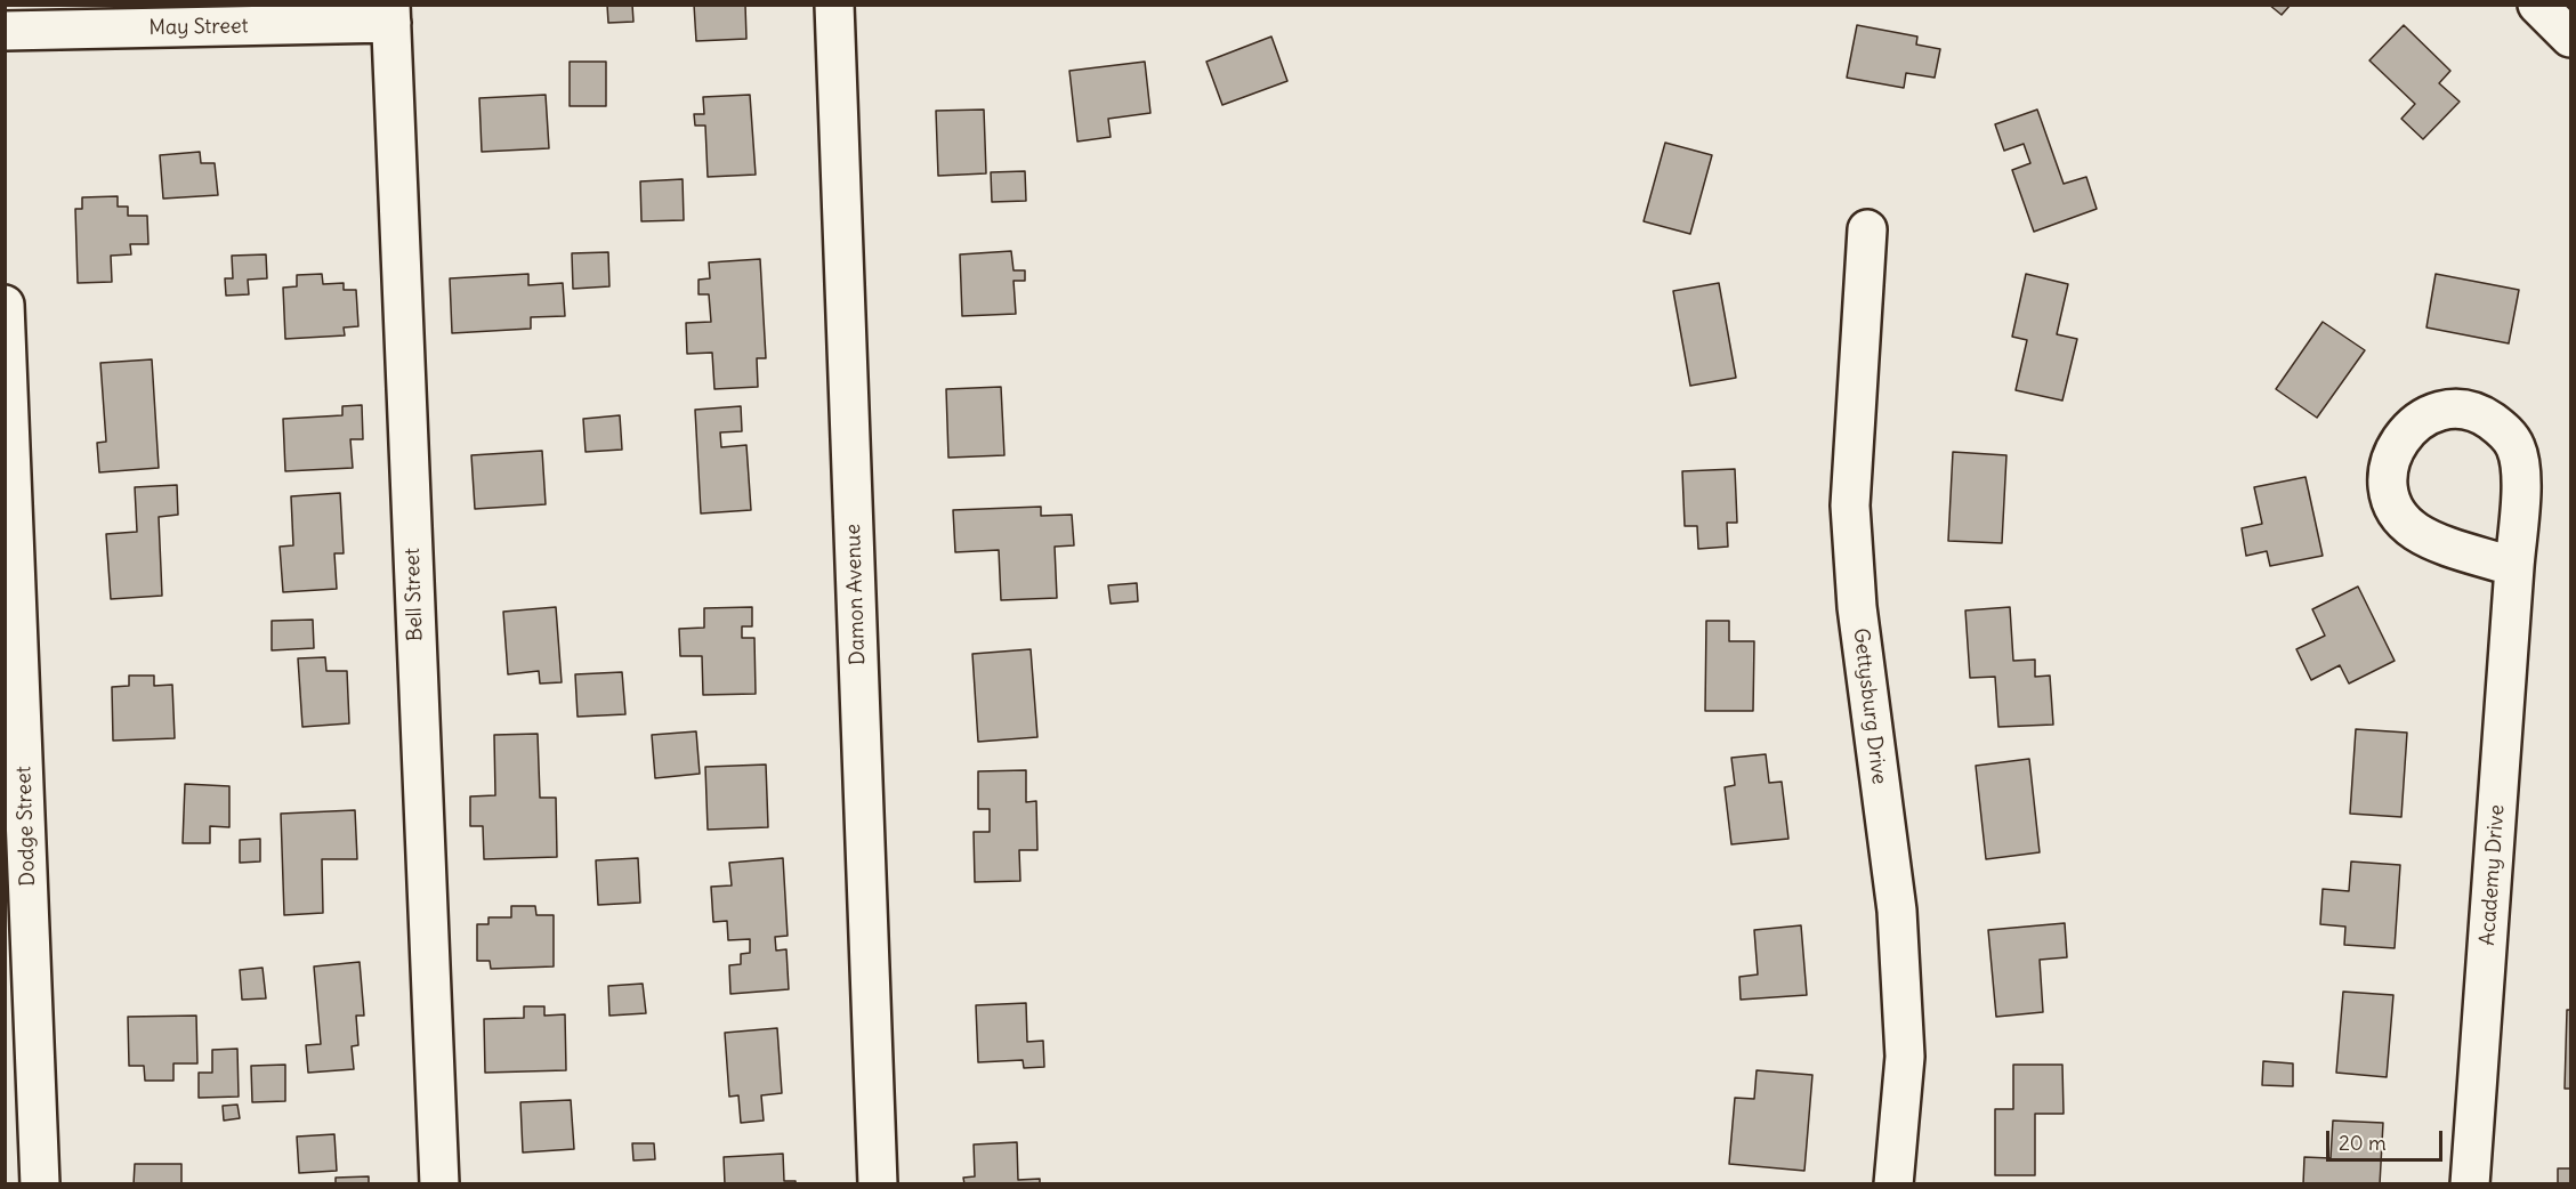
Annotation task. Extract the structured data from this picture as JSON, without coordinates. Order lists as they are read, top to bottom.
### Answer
{
  "streets": {
    "street": [
      "May Street",
      "Bell Street",
      "Damon Avenue",
      "Gettysburg Drive",
      "Dodge Street",
      "Academy Drive"
    ]
  },
  "crossings": [
    ["May Street", "Bell Street"]
  ],
  "scale_bar": "20 m"
}
